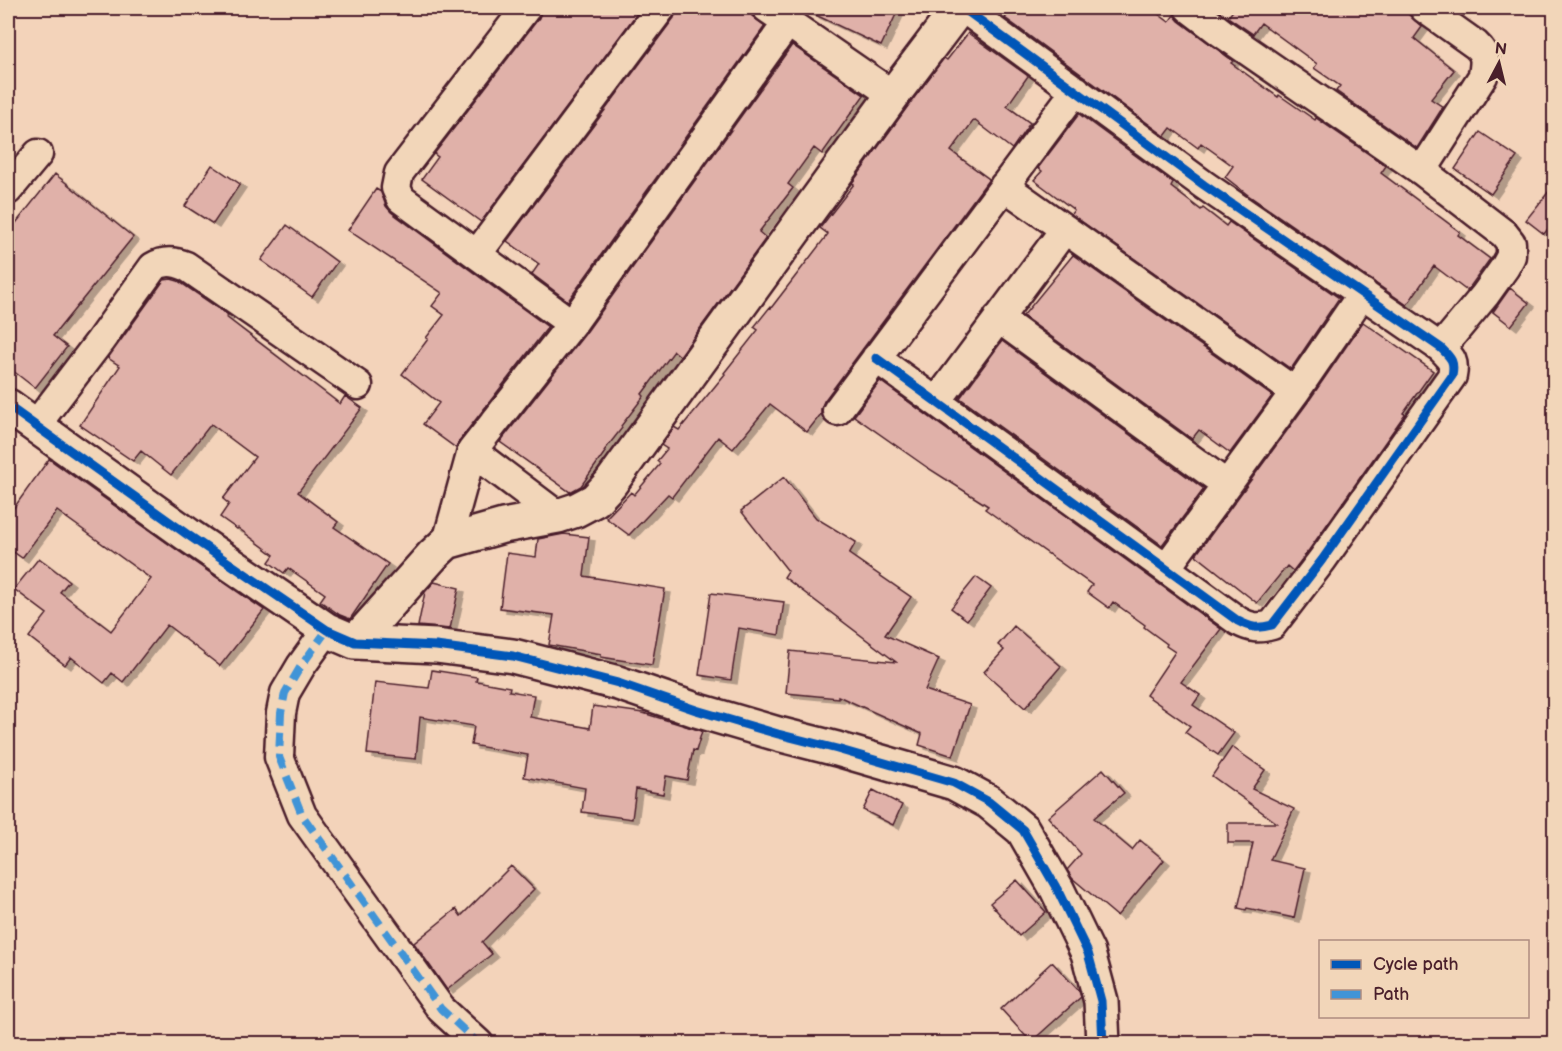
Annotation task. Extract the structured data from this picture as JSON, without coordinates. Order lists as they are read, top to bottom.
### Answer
{
  "legend": ["Cycle path", "Path"],
  "north": "top"
}
